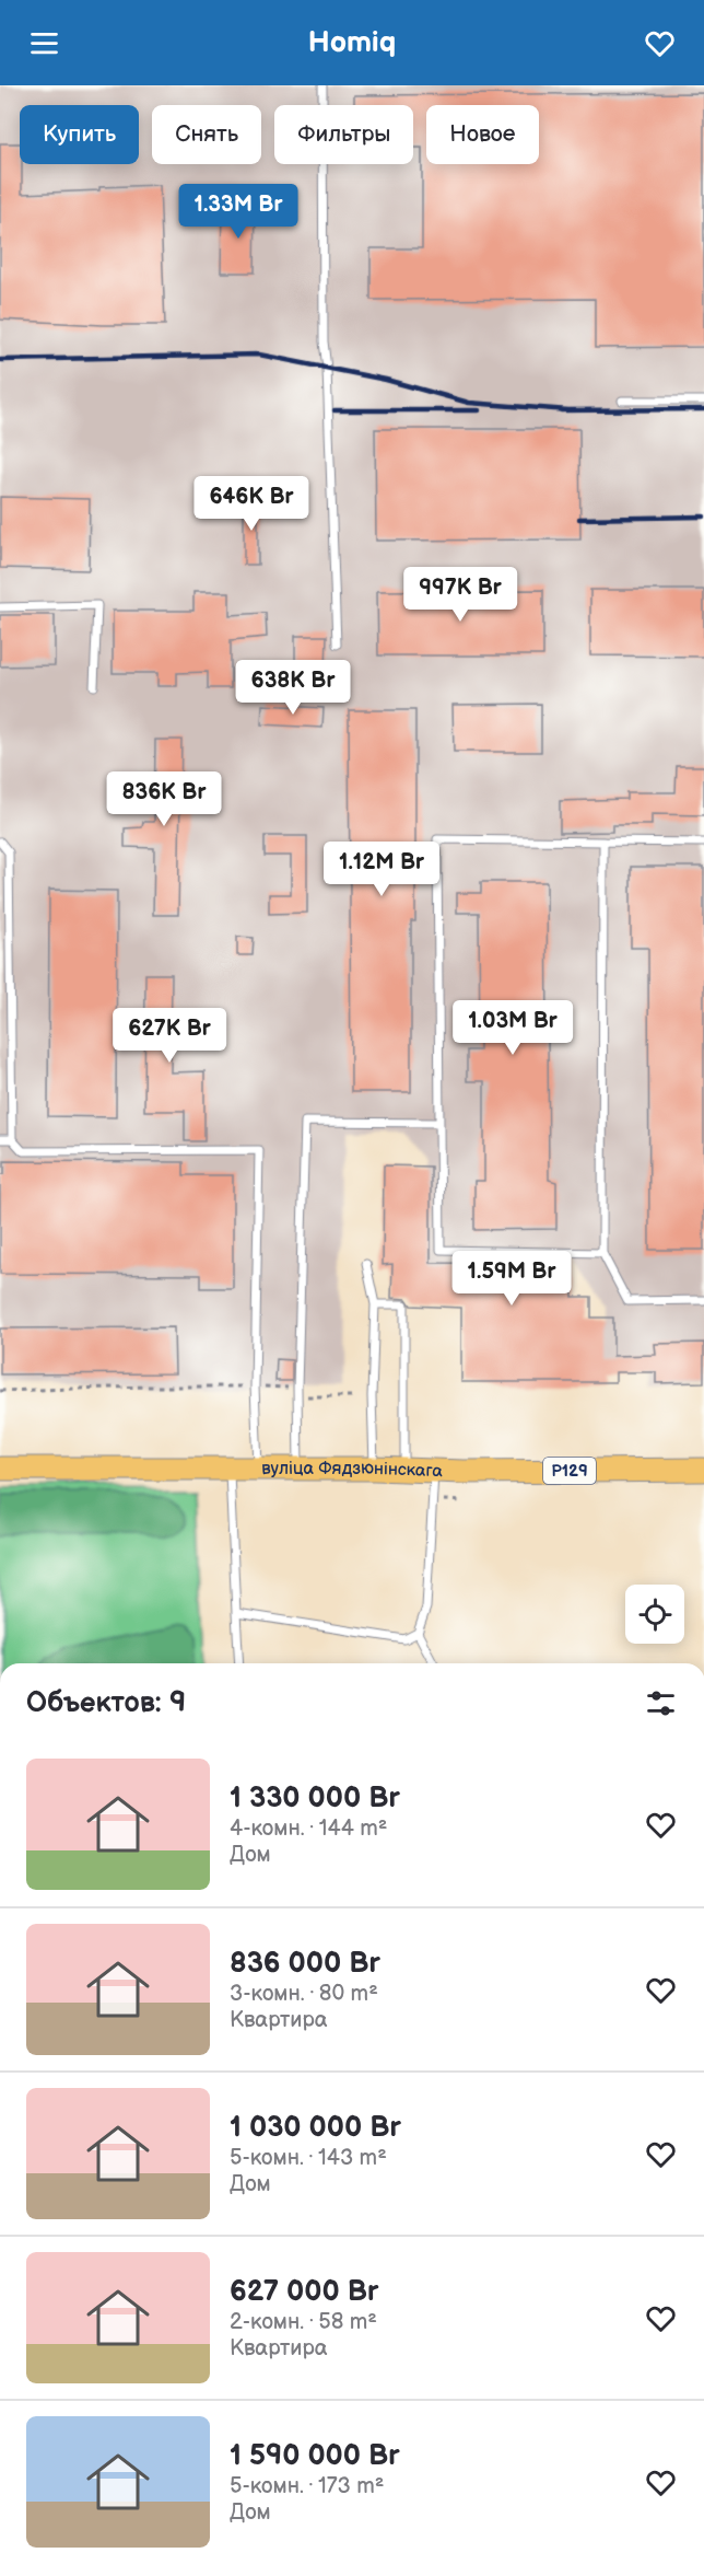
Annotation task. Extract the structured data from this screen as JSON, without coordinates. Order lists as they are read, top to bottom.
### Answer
{
  "streets": {
    "main road": ["вуліца Фядзюнінскага", "Р129"]
  },
  "page": {
    "header": "Homiq",
    "chip": [
      "Купить",
      "Снять",
      "Фильтры",
      "Новое"
    ],
    "price": [
      "1.33M Br",
      "646K Br",
      "997K Br",
      "638K Br",
      "836K Br",
      "1.12M Br",
      "1.03M Br",
      "627K Br",
      "1.59M Br"
    ],
    "heading": "Объектов: 9",
    "list": [
      {
        "name": "1 330 000 Br",
        "note": "4-комн. · 144 m² · Дом"
      },
      {
        "name": "836 000 Br",
        "note": "3-комн. · 80 m² · Квартира"
      },
      {
        "name": "1 030 000 Br",
        "note": "5-комн. · 143 m² · Дом"
      },
      {
        "name": "627 000 Br",
        "note": "2-комн. · 58 m² · Квартира"
      },
      {
        "name": "1 590 000 Br",
        "note": "5-комн. · 173 m² · Дом"
      }
    ]
  }
}
